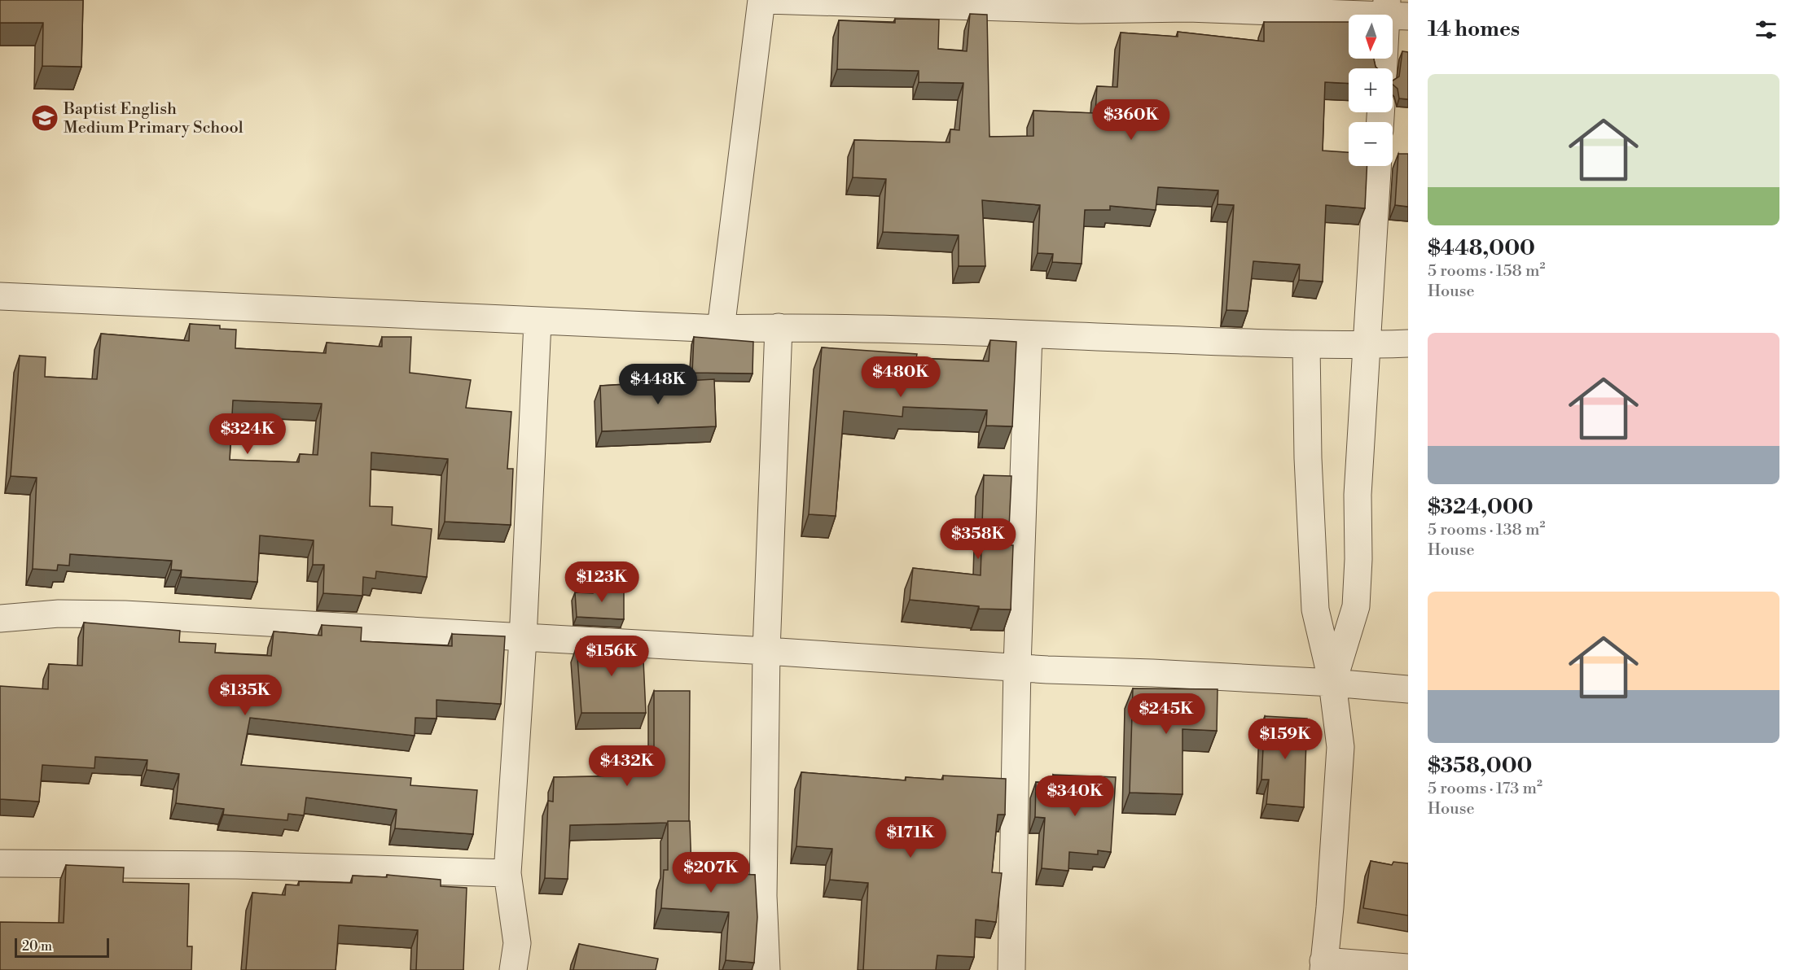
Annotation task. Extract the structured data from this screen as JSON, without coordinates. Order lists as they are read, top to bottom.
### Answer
{
  "places": {
    "school or university": ["Baptist English Medium Primary School"]
  },
  "scale_bar": "20 m",
  "north": "bottom",
  "page": {
    "heading": "14 homes",
    "map_buttons": ["+", "−"],
    "list": [
      {
        "name": "$448,000",
        "note": "5 rooms · 158 m² · House"
      },
      {
        "name": "$324,000",
        "note": "5 rooms · 138 m² · House"
      },
      {
        "name": "$358,000",
        "note": "5 rooms · 173 m² · House"
      }
    ],
    "price": [
      "$360K",
      "$480K",
      "$448K",
      "$324K",
      "$358K",
      "$123K",
      "$156K",
      "$135K",
      "$245K",
      "$159K",
      "$432K",
      "$340K",
      "$171K",
      "$207K"
    ],
    "scale": "20 m"
  }
}
